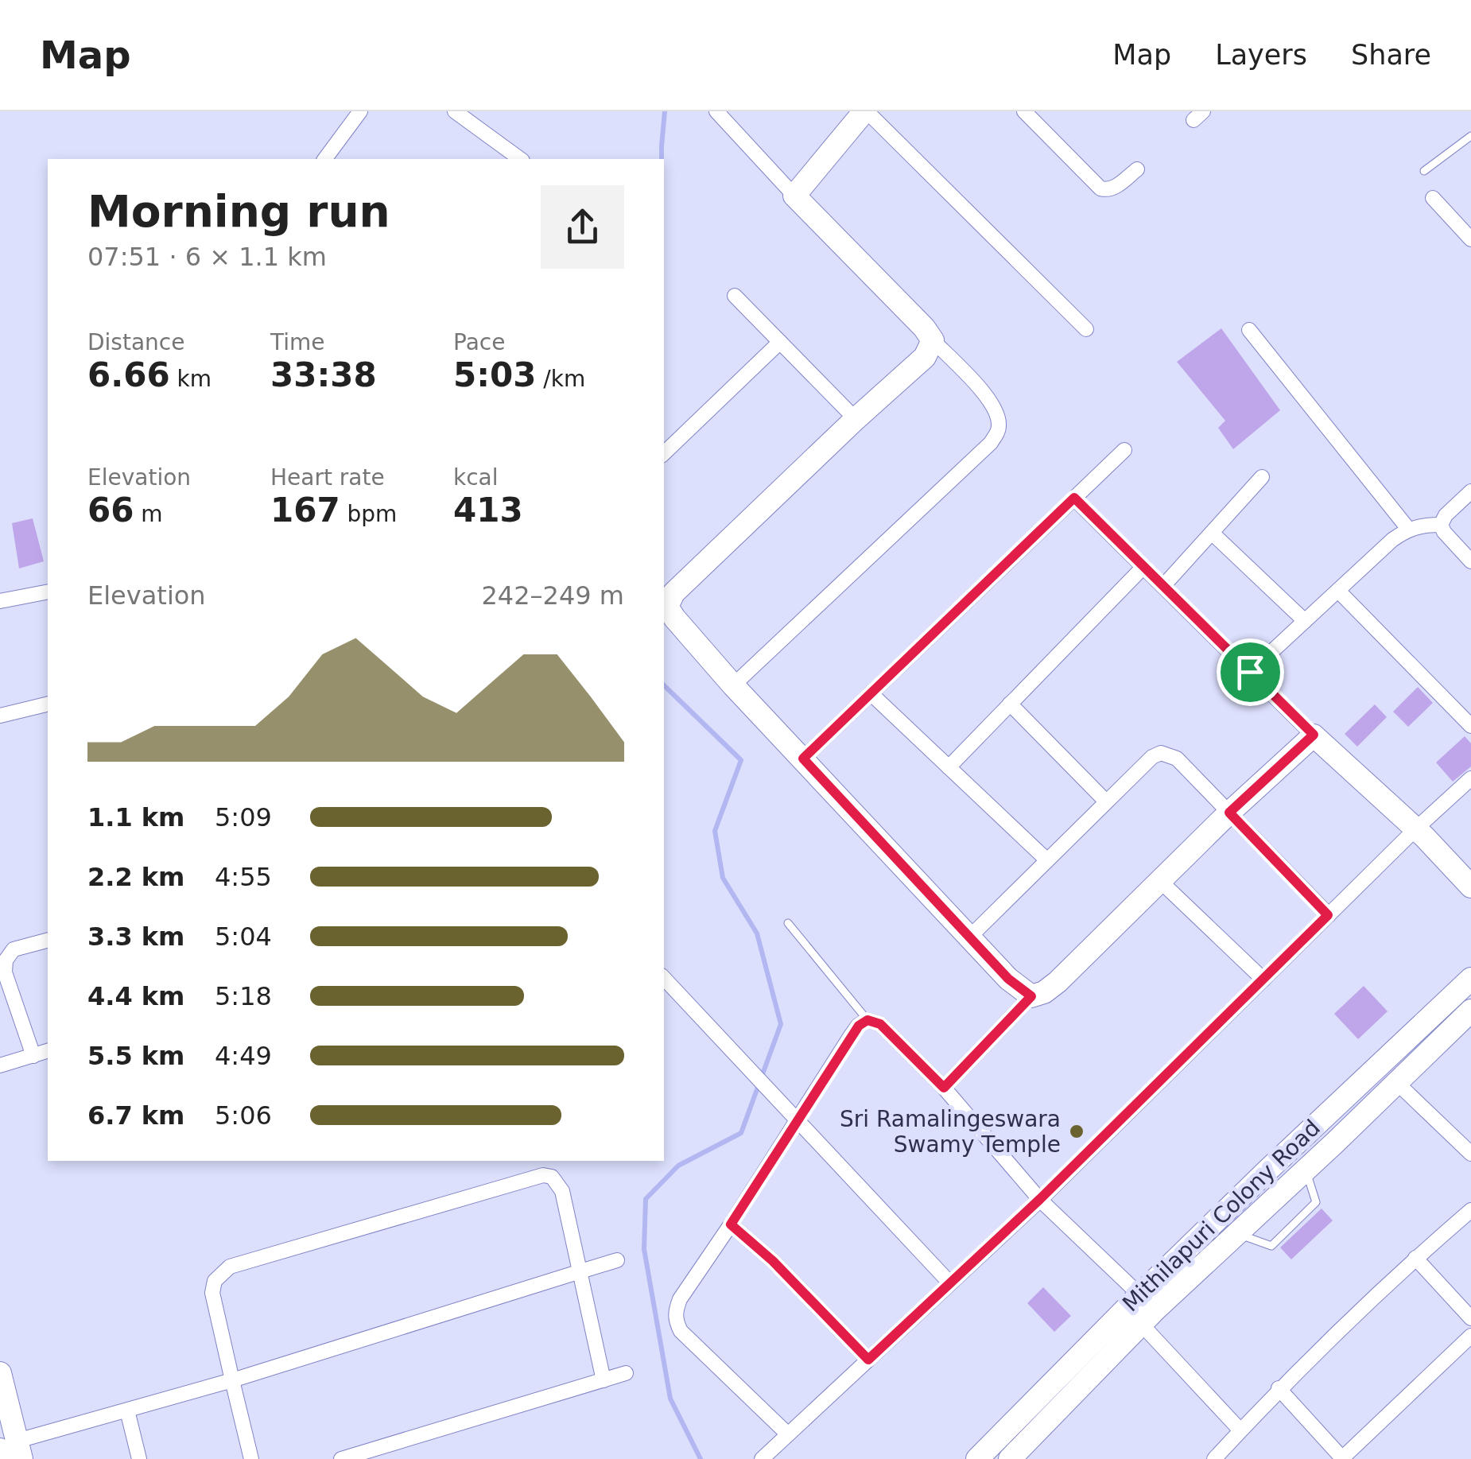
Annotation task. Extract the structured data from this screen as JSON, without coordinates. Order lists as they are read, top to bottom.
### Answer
{
  "streets": {
    "street": ["Mithilapuri Colony Road"]
  },
  "places": ["Sri Ramalingeswara Swamy Temple"],
  "page": {
    "header": "Map",
    "nav": ["Map", "Layers", "Share"],
    "heading": ["Morning run", "07:51 · 6 × 1.1 km"],
    "stats": [
      ["Distance", "6.66 km"],
      ["Time", "33:38"],
      ["Pace", "5:03 /km"],
      ["Elevation", "66 m"],
      ["Heart rate", "167 bpm"],
      ["kcal", "413"]
    ],
    "chart": ["Elevation", "242–249 m"],
    "list": [
      {
        "name": "1.1 km",
        "note": "5:09"
      },
      {
        "name": "2.2 km",
        "note": "4:55"
      },
      {
        "name": "3.3 km",
        "note": "5:04"
      },
      {
        "name": "4.4 km",
        "note": "5:18"
      },
      {
        "name": "5.5 km",
        "note": "4:49"
      },
      {
        "name": "6.7 km",
        "note": "5:06"
      }
    ]
  }
}
